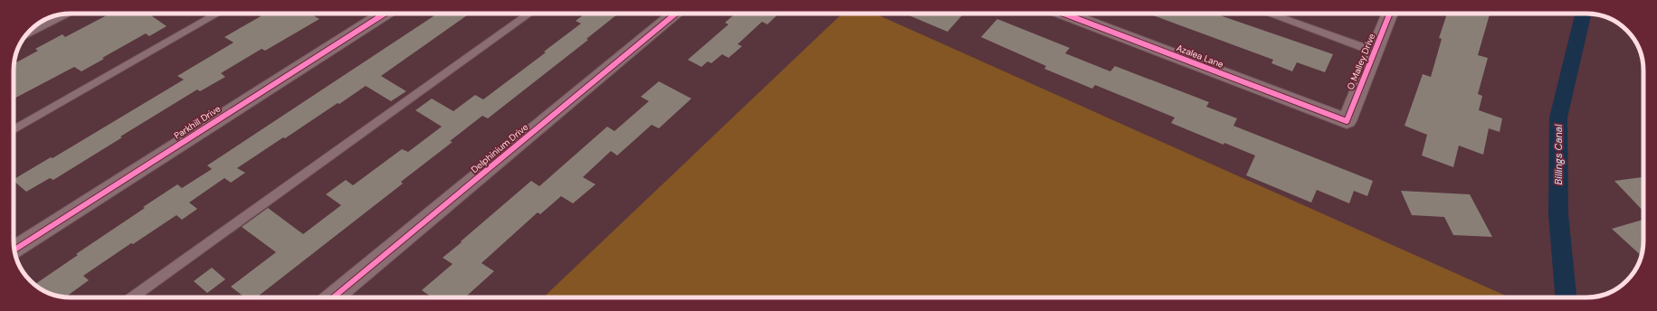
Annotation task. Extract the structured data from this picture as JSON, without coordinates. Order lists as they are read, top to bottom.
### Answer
{
  "streets": {
    "street": [
      "Azalea Lane",
      "O Malley Drive",
      "Parkhill Drive",
      "Delphinium Drive"
    ]
  },
  "crossings": [
    ["Azalea Lane", "O Malley Drive"]
  ],
  "water": ["Billings Canal"]
}
